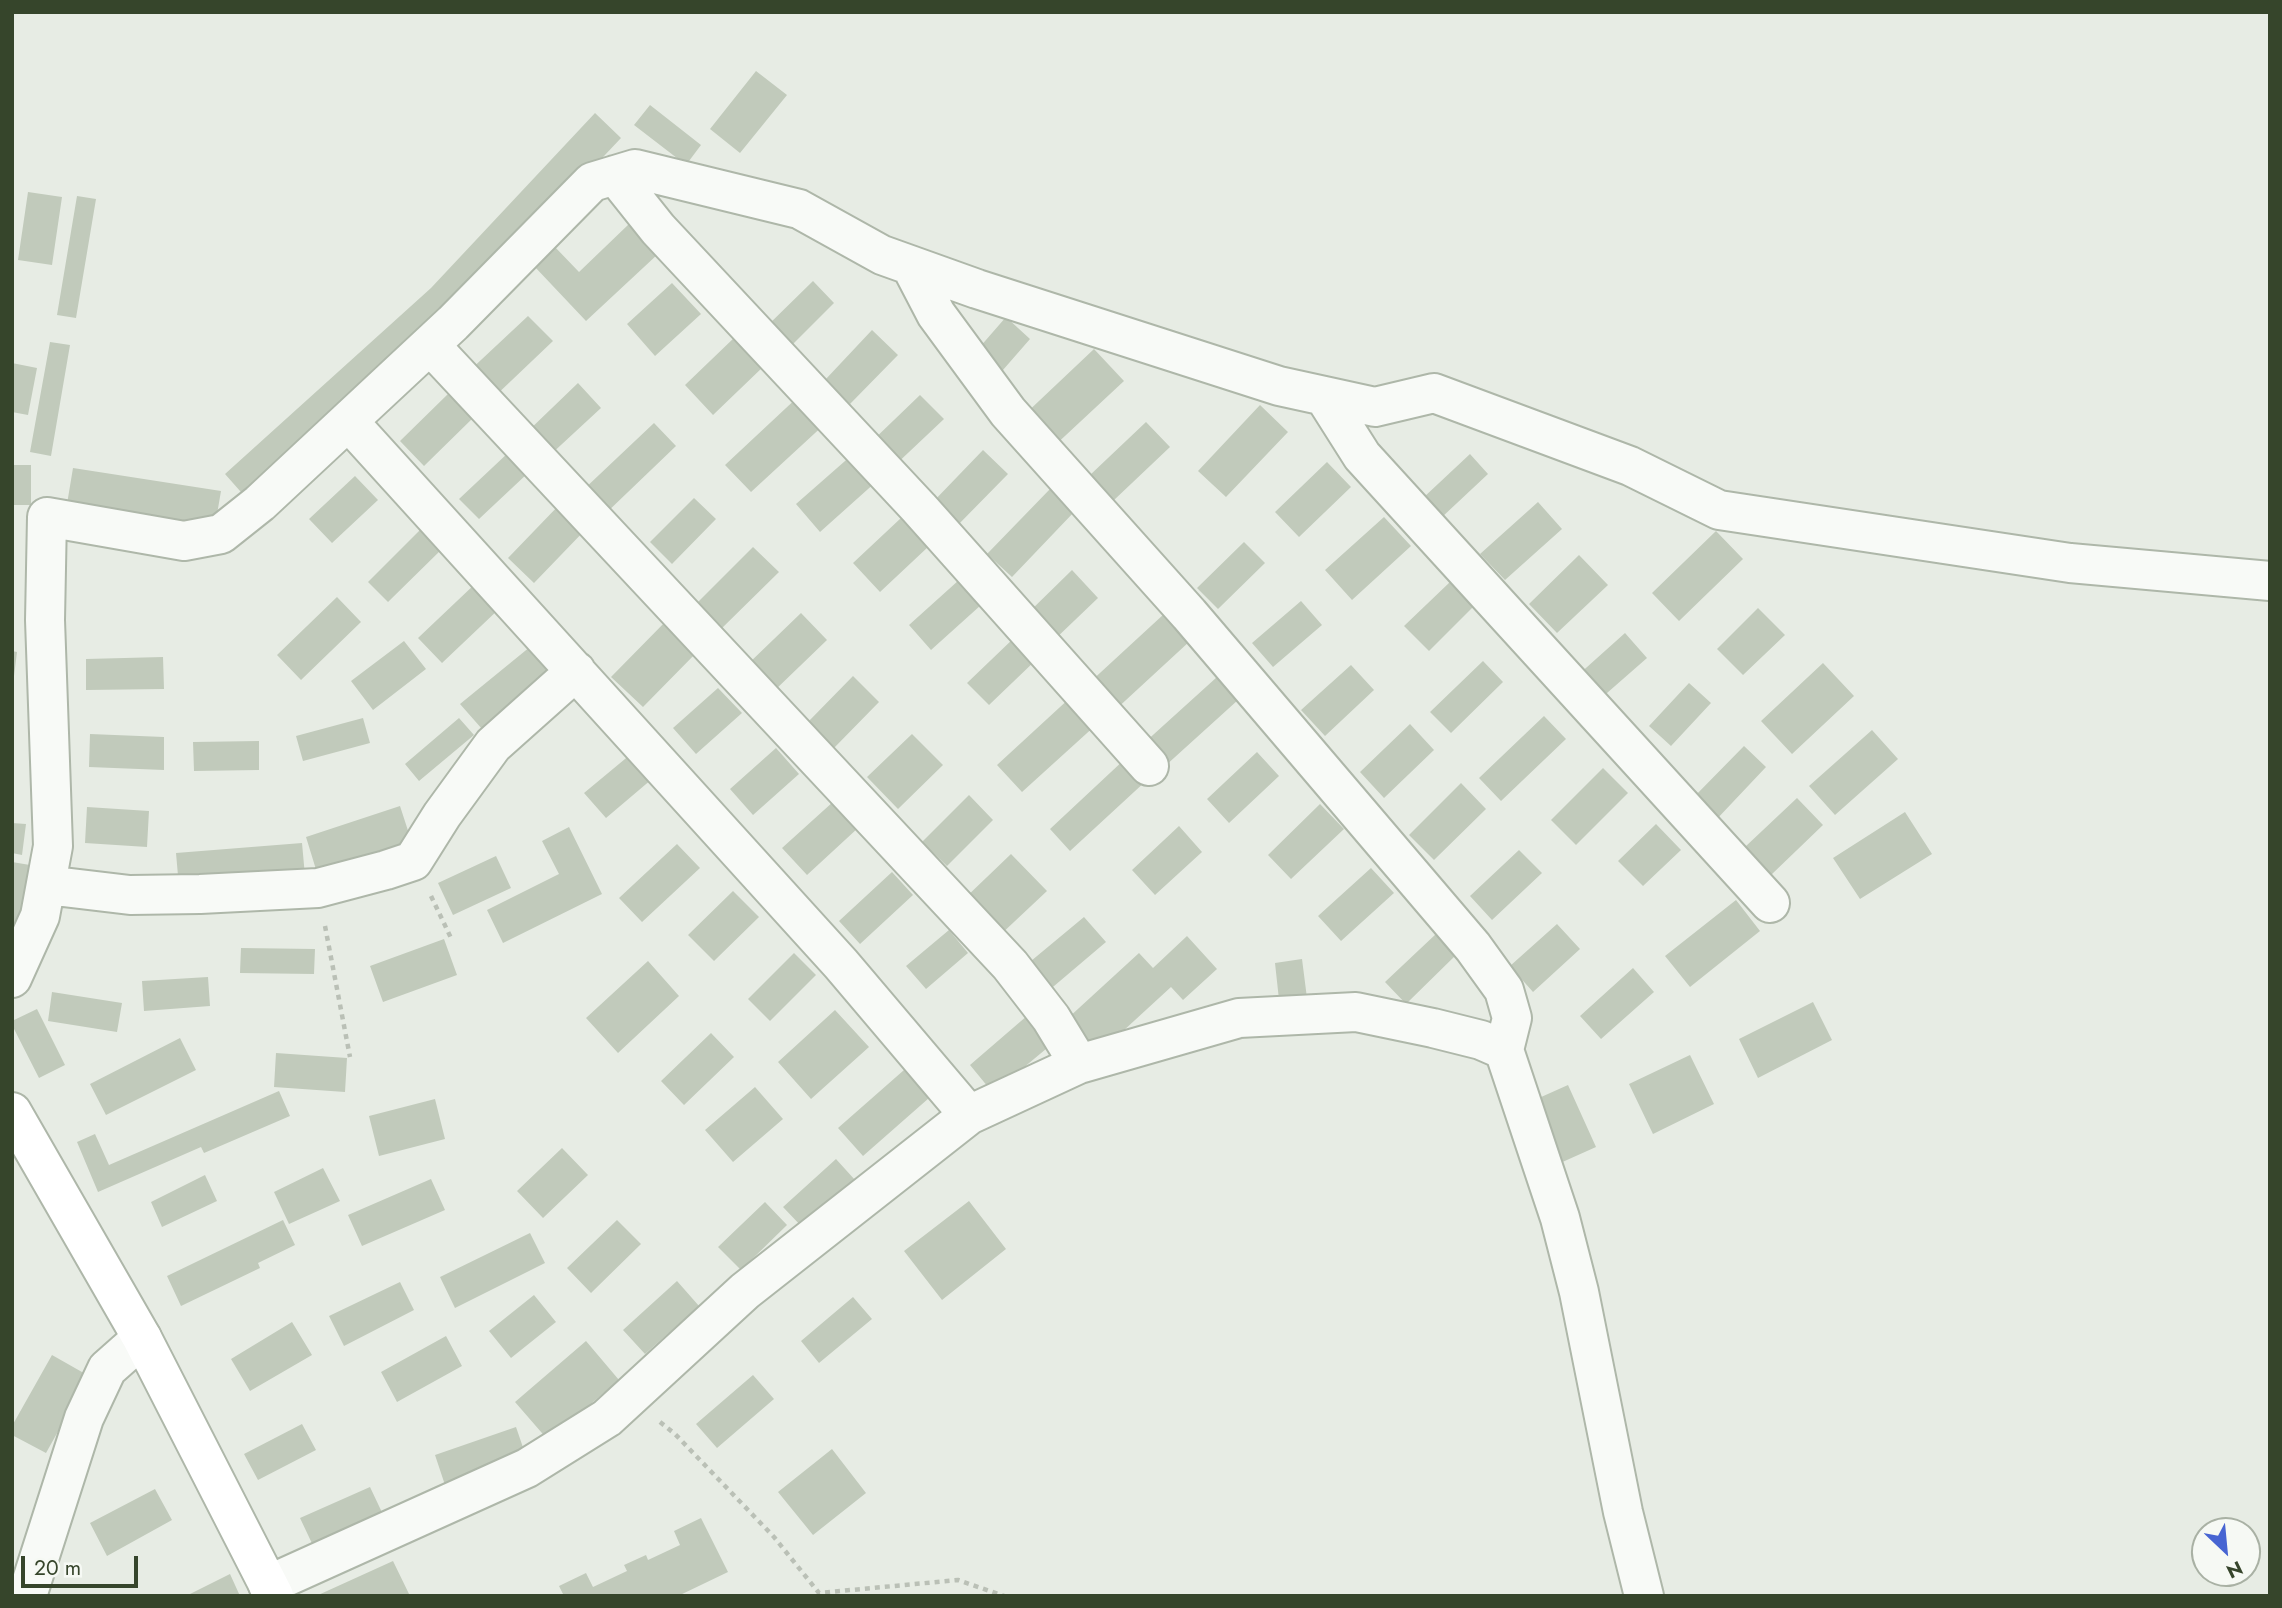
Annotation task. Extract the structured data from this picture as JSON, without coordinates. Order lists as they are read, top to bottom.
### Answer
{
  "scale_bar": "20 m",
  "north": "bottom right"
}
